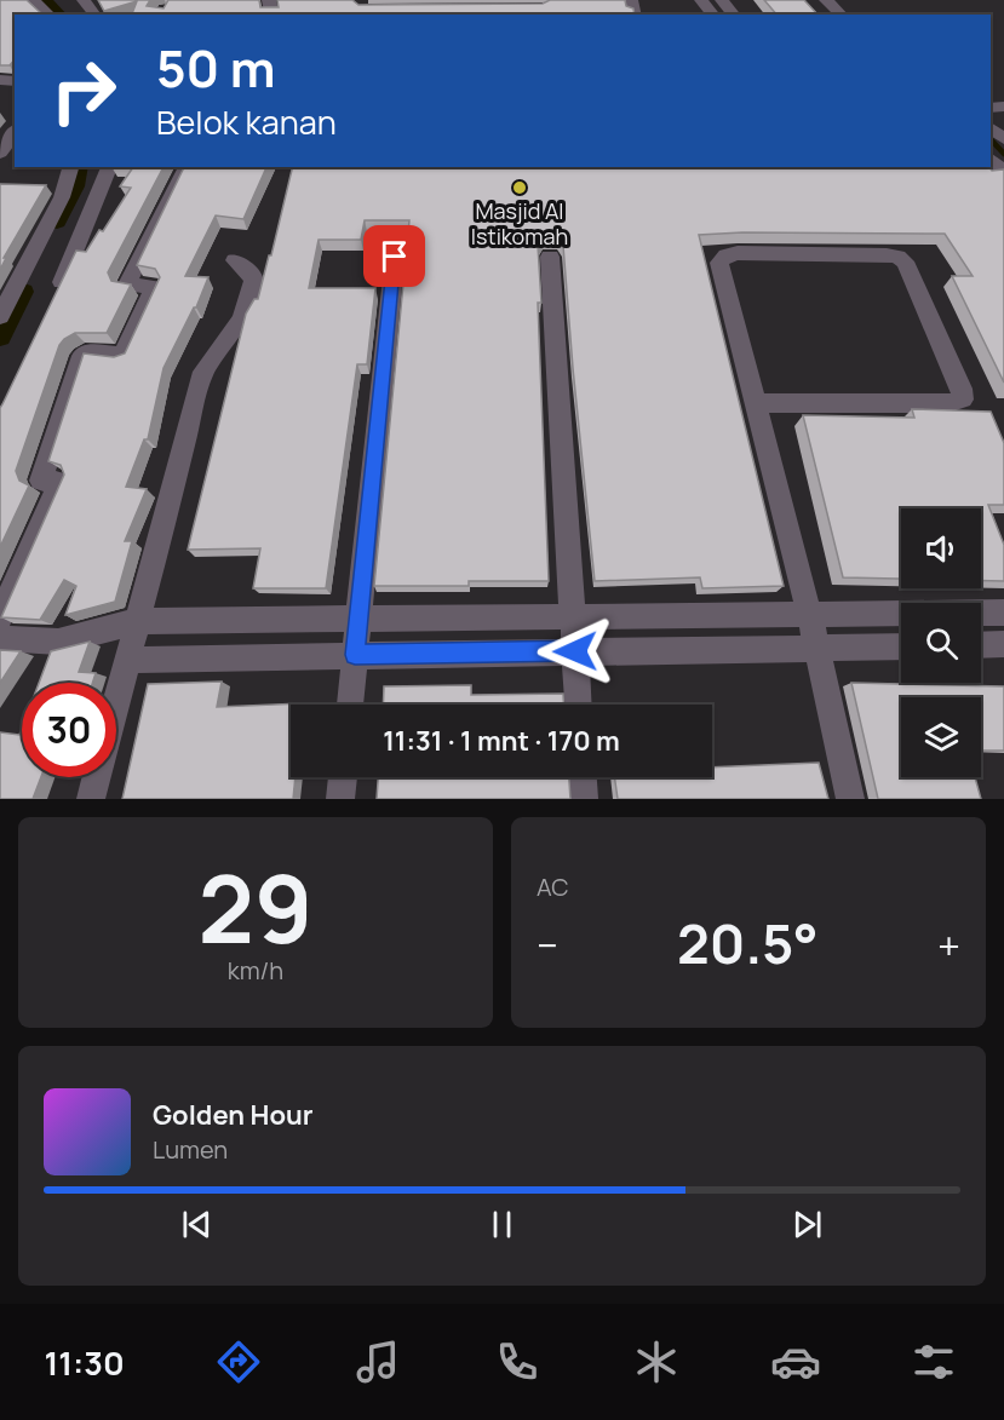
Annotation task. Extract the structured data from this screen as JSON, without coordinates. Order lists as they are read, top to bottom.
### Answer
{
  "places": ["Masjid Al Istikomah"],
  "page": {
    "turn": ["50 m", "Belok kanan"],
    "limit": "30",
    "trip": "11:31 · 1 mnt · 170 m",
    "tile": [
      ["29", "km/h"],
      "AC"
    ],
    "heat": ["−", "20.5°", "+"],
    "song": ["Golden Hour", "Lumen"],
    "tabs": "11:30"
  }
}
